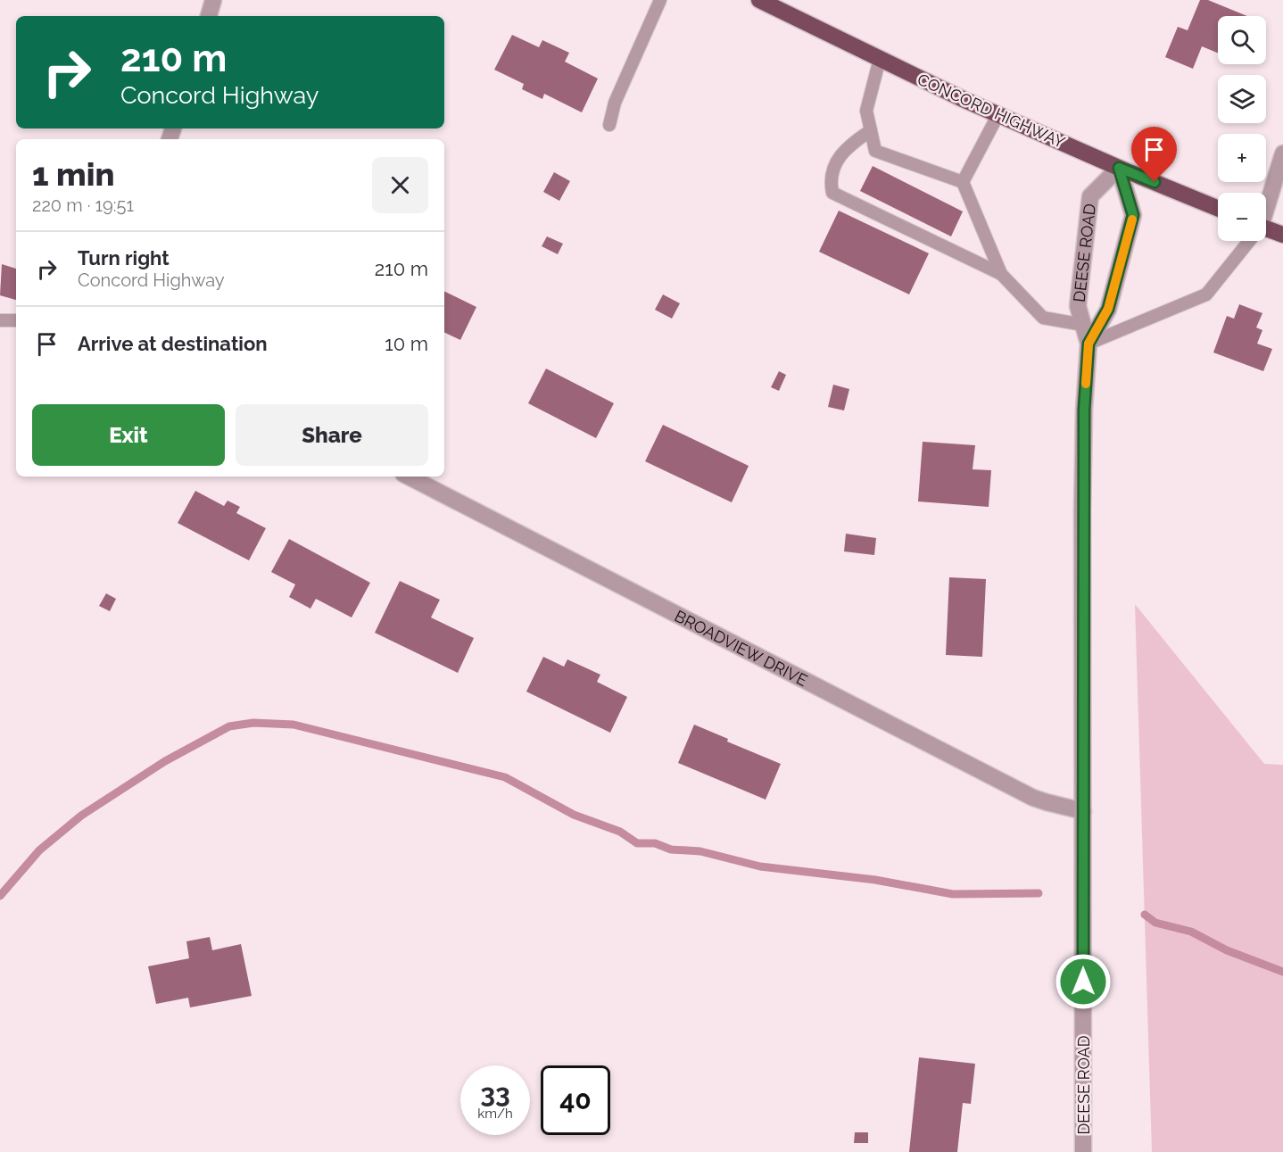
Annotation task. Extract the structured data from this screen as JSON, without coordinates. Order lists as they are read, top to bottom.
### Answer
{
  "streets": {
    "highway": ["CONCORD HIGHWAY"],
    "street": ["DEESE ROAD", "BROADVIEW DRIVE"]
  },
  "crossings": [
    ["CONCORD HIGHWAY", "DEESE ROAD"],
    ["DEESE ROAD", "BROADVIEW DRIVE"]
  ],
  "page": {
    "map_buttons": ["+", "−"],
    "turn": ["210 m", "Concord Highway"],
    "heading": ["1 min", "220 m · 19:51"],
    "list": [
      {
        "name": "Turn right",
        "note": "Concord Highway",
        "value": "210 m"
      },
      {
        "name": "Arrive at destination",
        "value": "10 m"
      }
    ],
    "buttons": ["Exit", "Share"],
    "speed": "33 km/h",
    "limit": "40"
  }
}
